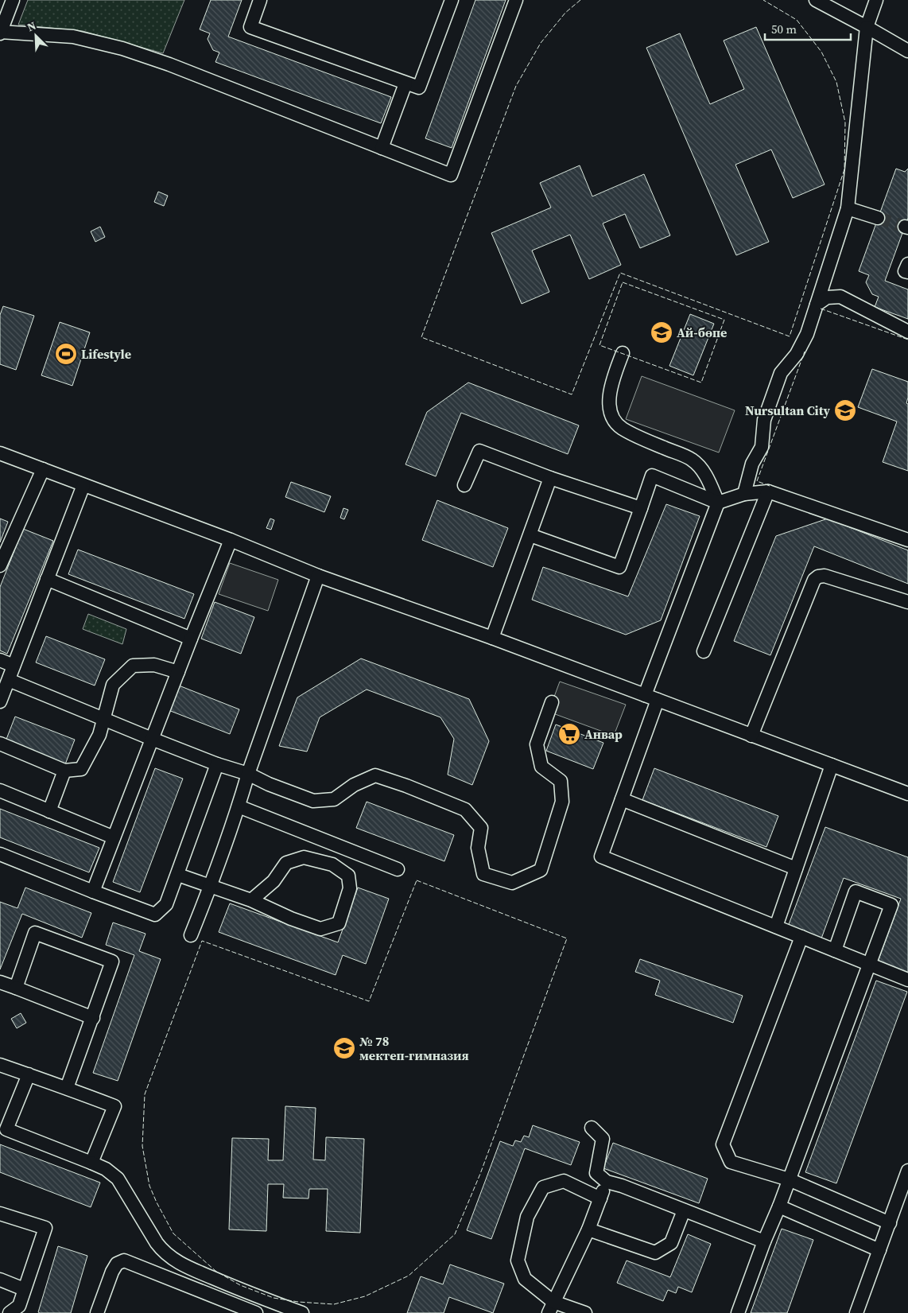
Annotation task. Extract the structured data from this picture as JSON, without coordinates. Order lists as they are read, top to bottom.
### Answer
{
  "places": {
    "school or university": ["Ай-бөпе", "Nursultan City", "№ 78 мектеп-гимназия"],
    "sports": ["Lifestyle"],
    "supermarket": ["Анвар"]
  },
  "scale_bar": "50 m",
  "north": "top left"
}
